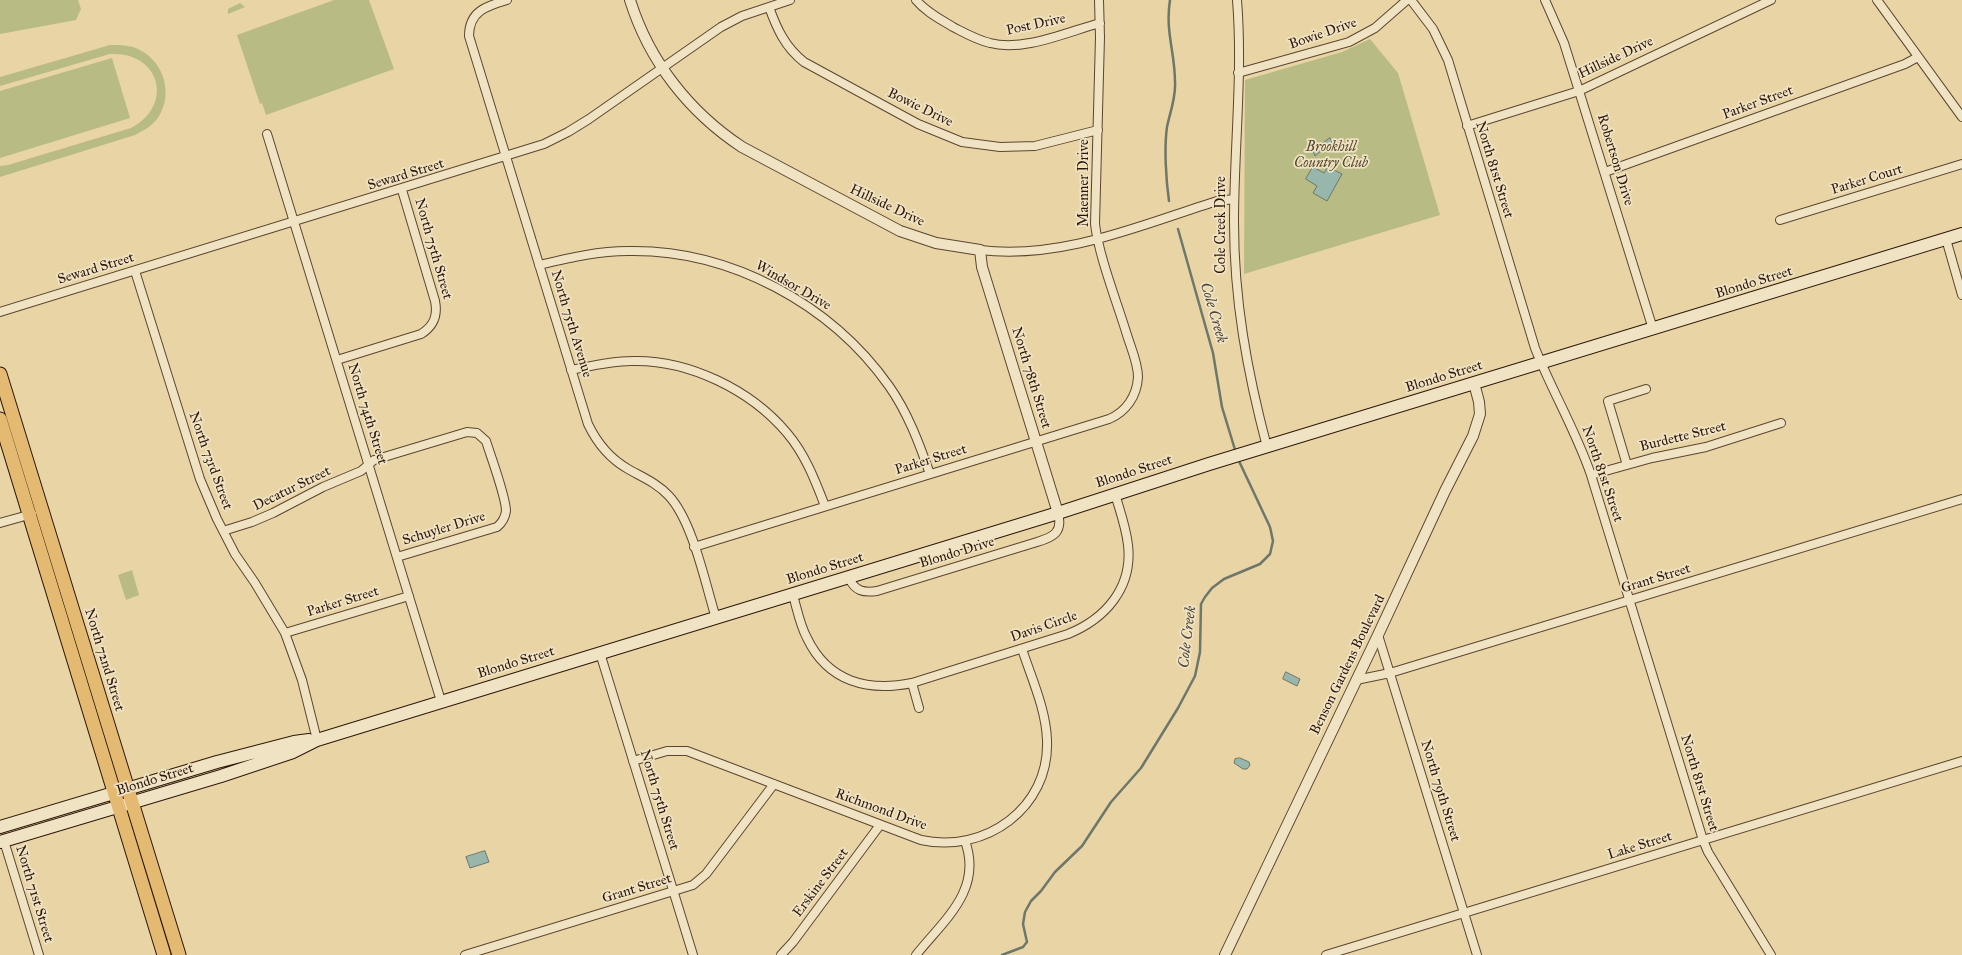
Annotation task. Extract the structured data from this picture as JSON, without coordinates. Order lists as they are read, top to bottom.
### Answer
{
  "streets": {
    "main road": ["Blondo Street", "North 72nd Street"],
    "street": [
      "Post Drive",
      "Bowie Drive",
      "Hillside Drive",
      "Parker Street",
      "Robertson Drive",
      "North 81st Street",
      "Seward Street",
      "Parker Court",
      "Maenner Drive",
      "Cole Creek Drive",
      "North 75th Street",
      "Windsor Drive",
      "North 75th Avenue",
      "North 78th Street",
      "North 74th Street",
      "Burdette Street",
      "North 73rd Street",
      "Decatur Street",
      "Schuyler Drive",
      "Blondo Drive",
      "Grant Street",
      "Davis Circle",
      "Benson Gardens Boulevard",
      "North 79th Street",
      "Richmond Drive",
      "Lake Street",
      "Erskine Street",
      "North 71st Street"
    ]
  },
  "crossings": [
    ["Post Drive", "Maenner Drive"],
    ["Bowie Drive", "Seward Street"],
    ["Bowie Drive", "Maenner Drive"],
    ["Bowie Drive", "Cole Creek Drive"],
    ["Hillside Drive", "Robertson Drive"],
    ["Hillside Drive", "North 81st Street"],
    ["Hillside Drive", "Seward Street"],
    ["Hillside Drive", "Maenner Drive"],
    ["Hillside Drive", "Cole Creek Drive"],
    ["Hillside Drive", "North 78th Street"],
    ["Parker Street", "Robertson Drive"],
    ["Parker Street", "Maenner Drive"],
    ["Parker Street", "Windsor Drive"],
    ["Parker Street", "North 75th Avenue"],
    ["Parker Street", "North 78th Street"],
    ["Parker Street", "North 74th Street"],
    ["Parker Street", "North 73rd Street"],
    ["Robertson Drive", "Blondo Street"],
    ["North 81st Street", "Blondo Street"],
    ["North 81st Street", "Burdette Street"],
    ["North 81st Street", "Grant Street"],
    ["North 81st Street", "Lake Street"],
    ["Seward Street", "North 75th Street"],
    ["Seward Street", "North 75th Avenue"],
    ["Seward Street", "North 74th Street"],
    ["Seward Street", "North 73rd Street"],
    ["Cole Creek Drive", "Blondo Street"],
    ["North 75th Street", "Blondo Street"],
    ["North 75th Street", "North 74th Street"],
    ["North 75th Street", "Grant Street"],
    ["North 75th Street", "Richmond Drive"],
    ["Blondo Street", "North 75th Avenue"],
    ["Blondo Street", "North 78th Street"],
    ["Blondo Street", "North 74th Street"],
    ["Blondo Street", "North 73rd Street"],
    ["Blondo Street", "Blondo Drive"],
    ["Blondo Street", "Davis Circle"],
    ["Blondo Street", "North 72nd Street"],
    ["Blondo Street", "Benson Gardens Boulevard"],
    ["Blondo Street", "North 71st Street"],
    ["Windsor Drive", "North 75th Avenue"],
    ["North 78th Street", "Blondo Drive"],
    ["North 74th Street", "Decatur Street"],
    ["North 74th Street", "Schuyler Drive"],
    ["North 73rd Street", "Decatur Street"],
    ["Decatur Street", "Schuyler Drive"],
    ["Grant Street", "Benson Gardens Boulevard"],
    ["Grant Street", "North 79th Street"],
    ["Grant Street", "Richmond Drive"],
    ["Davis Circle", "Richmond Drive"],
    ["Benson Gardens Boulevard", "North 79th Street"],
    ["North 79th Street", "Lake Street"],
    ["Richmond Drive", "Erskine Street"]
  ],
  "water": ["Cole Creek"],
  "parks": ["Brookhill Country Club"]
}
